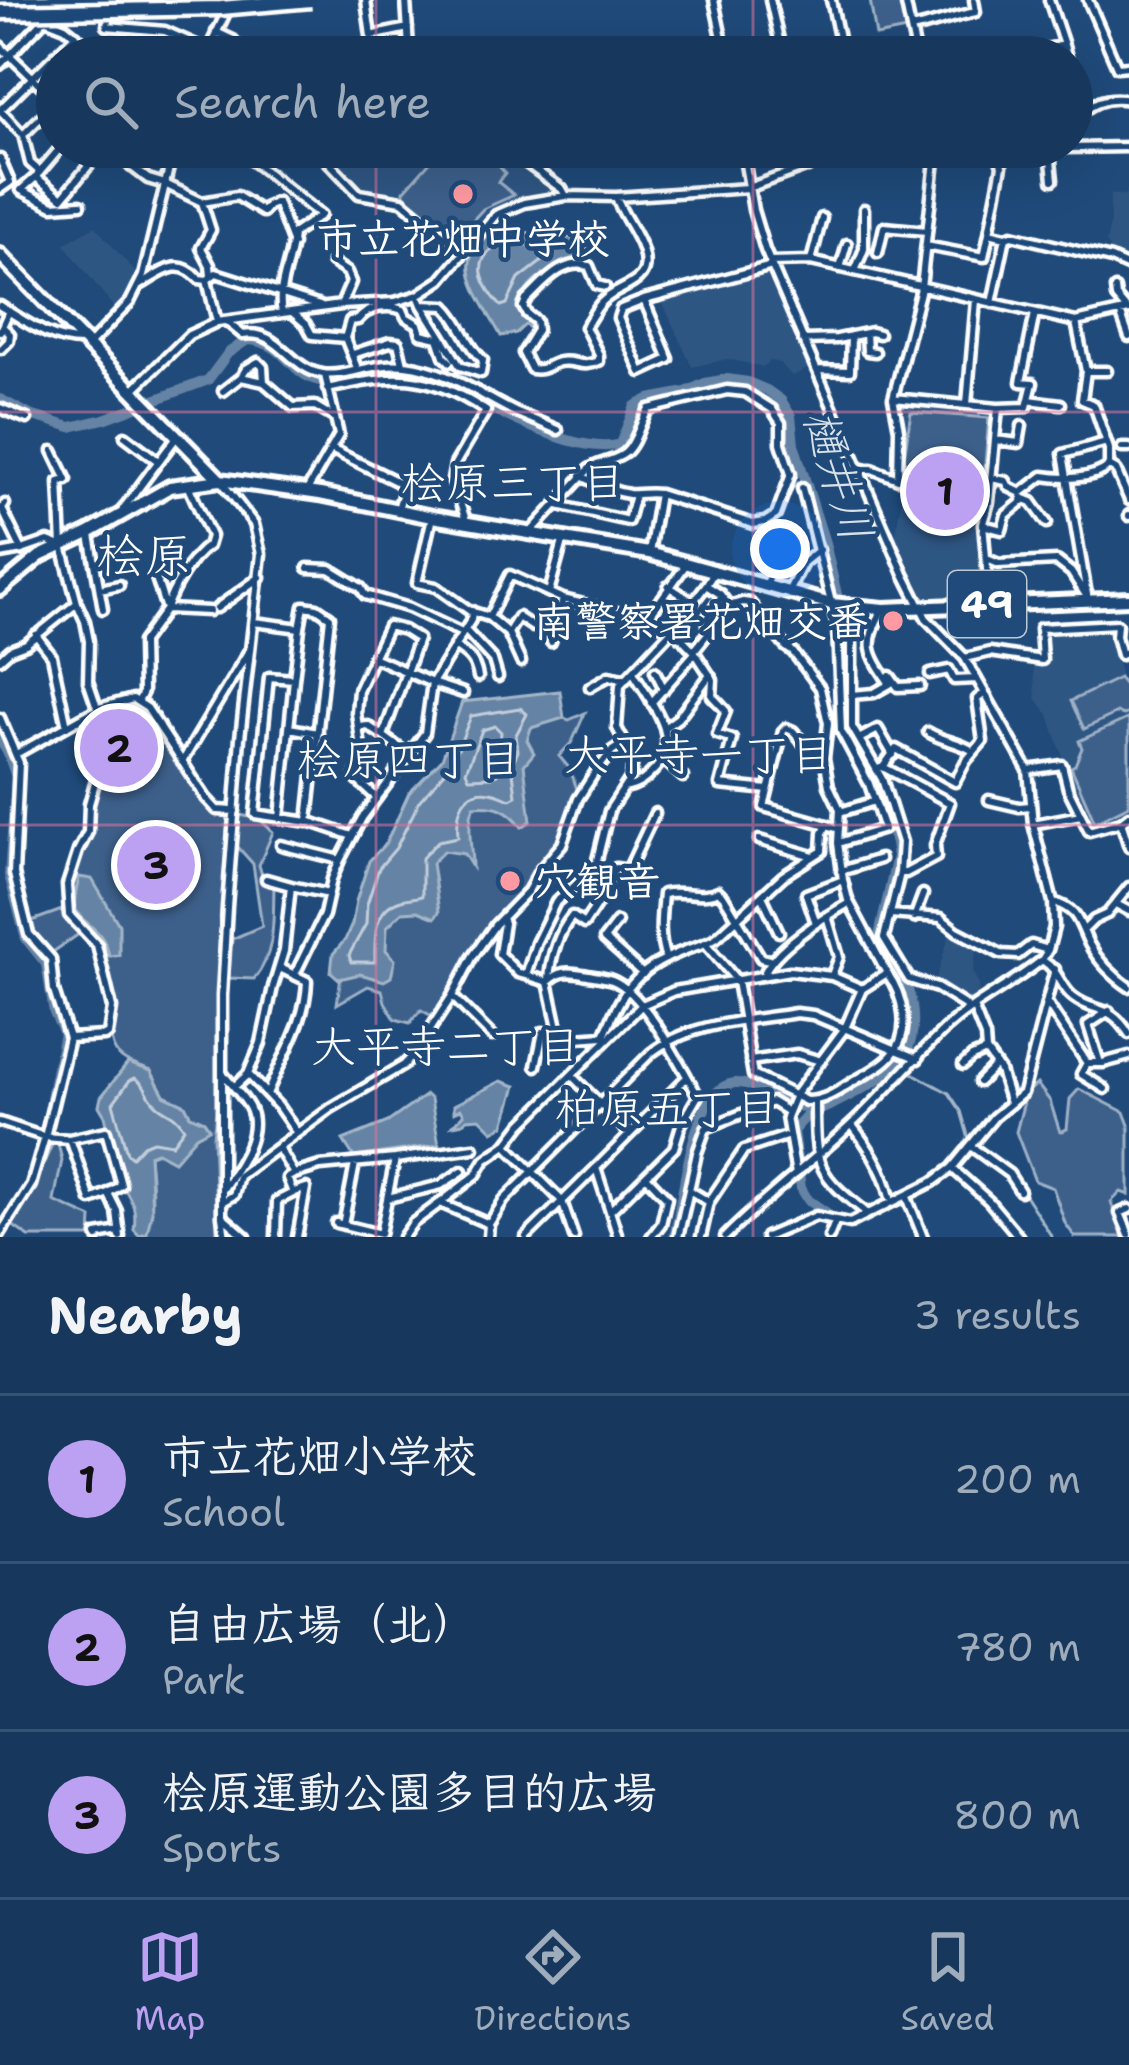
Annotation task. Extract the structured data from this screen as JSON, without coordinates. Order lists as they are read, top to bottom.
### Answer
{
  "streets": {
    "main road": ["49"]
  },
  "districts": [
    "桧原三丁目",
    "桧原",
    "大平寺一丁目",
    "桧原四丁目",
    "大平寺二丁目",
    "柏原五丁目"
  ],
  "water": ["樋井川"],
  "places": ["市立花畑中学校", "南警察署花畑交番", "穴観音"],
  "page": {
    "search": "Search here",
    "pins": ["1", "2", "3"],
    "heading": ["Nearby", "3 results"],
    "list": [
      {
        "mark": "1",
        "name": "市立花畑小学校",
        "note": "School",
        "value": "200 m"
      },
      {
        "mark": "2",
        "name": "自由広場（北）",
        "note": "Park",
        "value": "780 m"
      },
      {
        "mark": "3",
        "name": "桧原運動公園多目的広場",
        "note": "Sports",
        "value": "800 m"
      }
    ],
    "nav": ["Map", "Directions", "Saved"]
  }
}
